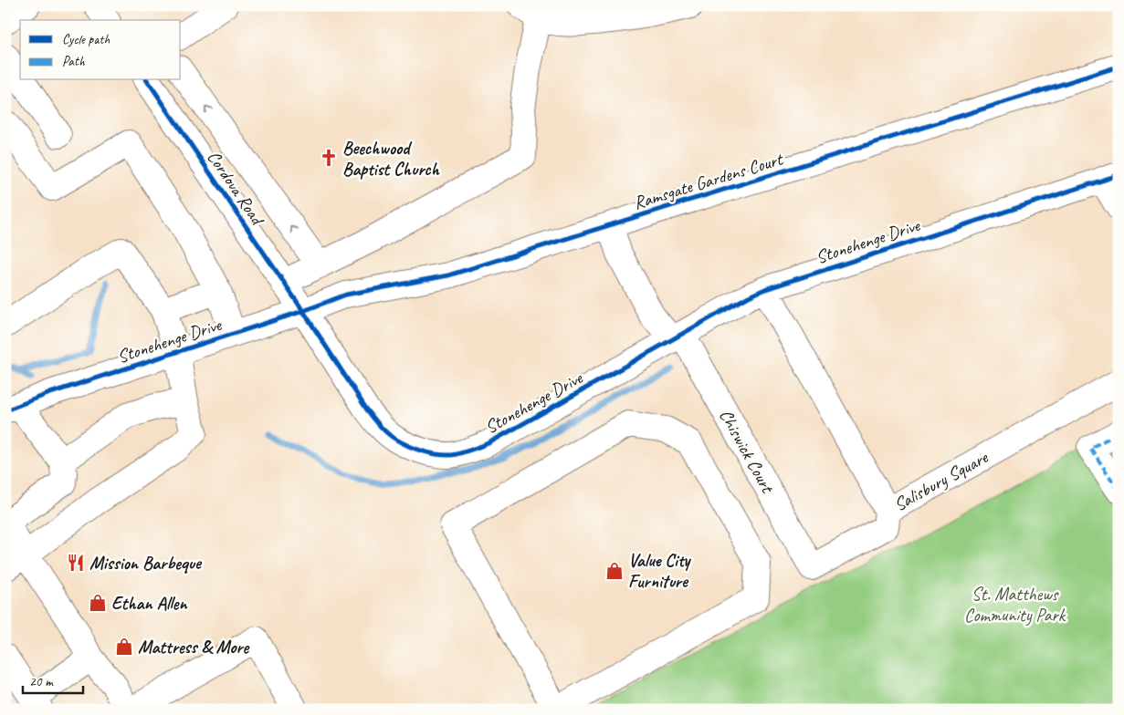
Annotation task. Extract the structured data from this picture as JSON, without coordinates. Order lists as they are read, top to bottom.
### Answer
{
  "streets": {
    "street": [
      "Ramsgate Gardens Court",
      "Cordova Road",
      "Stonehenge Drive",
      "Chiswick Court",
      "Salisbury Square"
    ]
  },
  "crossings": [
    ["Ramsgate Gardens Court", "Cordova Road"],
    ["Ramsgate Gardens Court", "Stonehenge Drive"],
    ["Ramsgate Gardens Court", "Chiswick Court"],
    ["Cordova Road", "Stonehenge Drive"],
    ["Stonehenge Drive", "Chiswick Court"],
    ["Stonehenge Drive", "Salisbury Square"],
    ["Chiswick Court", "Salisbury Square"]
  ],
  "parks": ["St. Matthews Community Park"],
  "places": {
    "church": ["Beechwood Baptist Church"],
    "restaurant": ["Mission Barbeque"],
    "shop": ["Value City Furniture", "Ethan Allen", "Mattress & More"]
  },
  "legend": ["Cycle path", "Path"],
  "scale_bar": "20 m"
}
